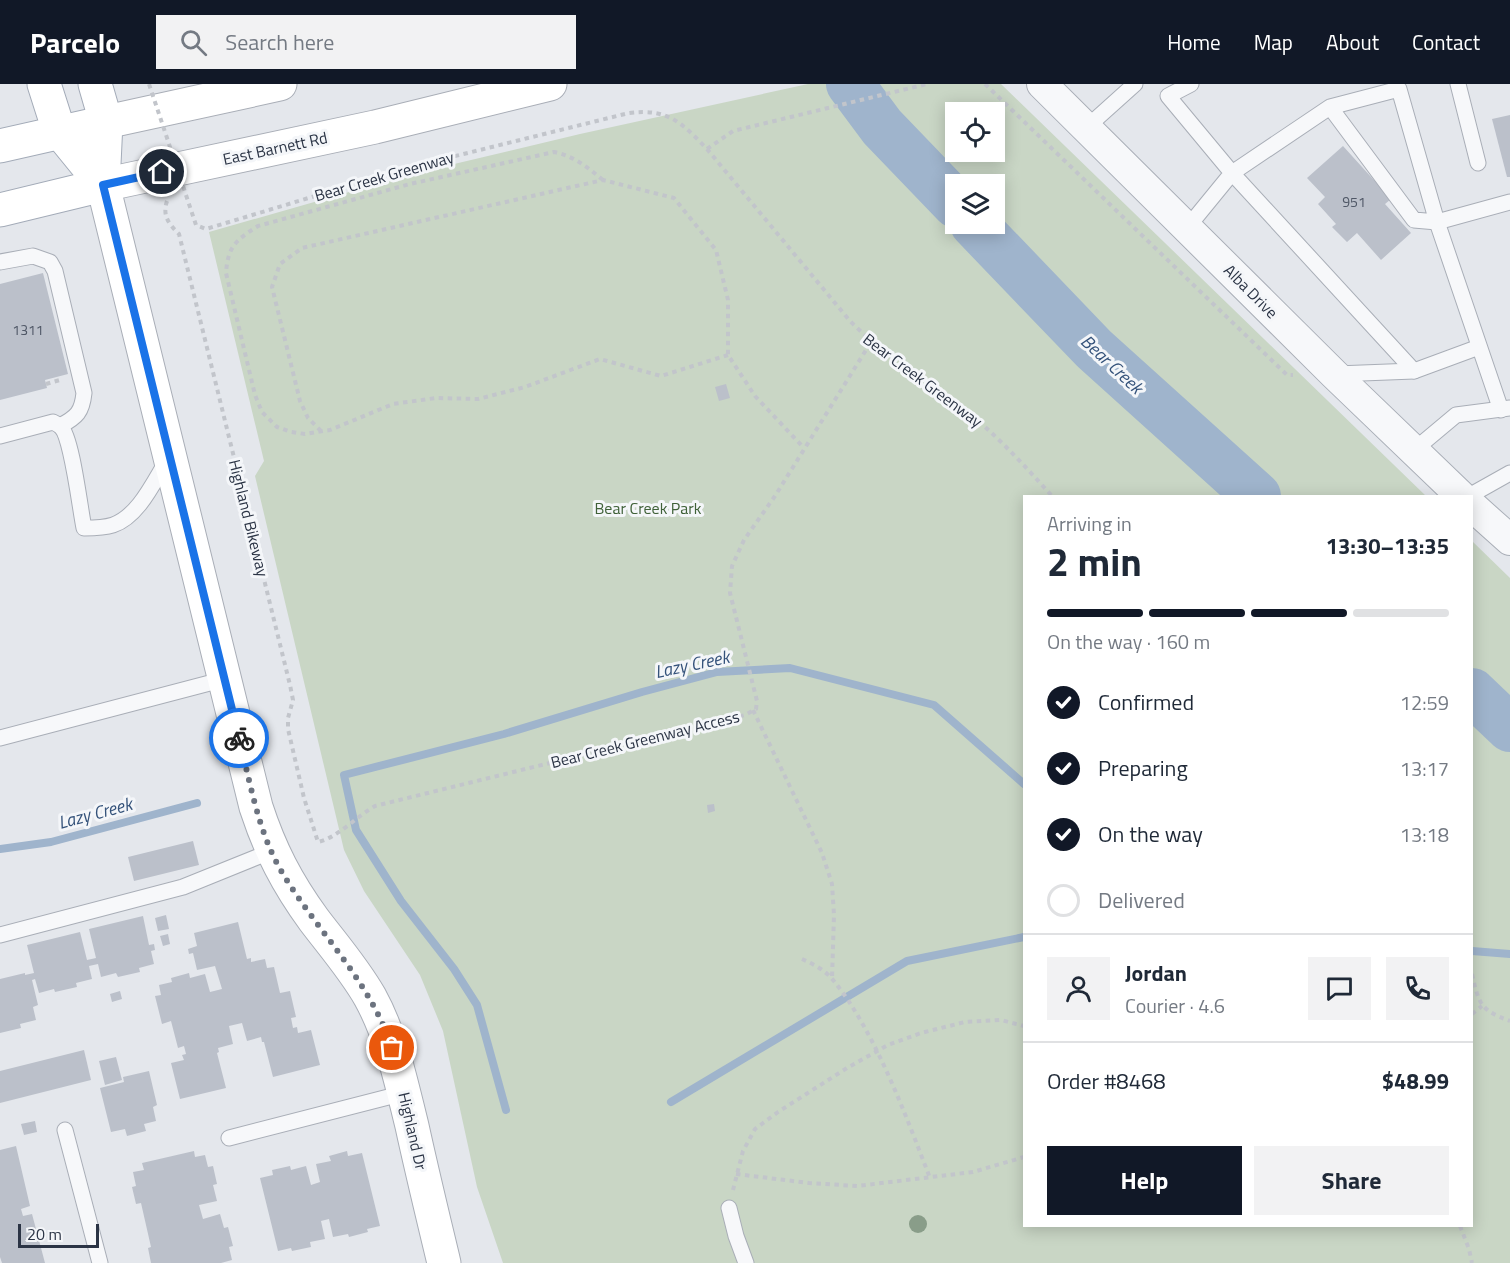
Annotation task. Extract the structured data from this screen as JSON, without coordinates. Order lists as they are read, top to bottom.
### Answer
{
  "streets": {
    "main road": ["East Barnett Rd", "Highland Dr"],
    "street": ["Alba Drive"],
    "path": ["Bear Creek Greenway", "Highland Bikeway", "Bear Creek Greenway Access"]
  },
  "crossings": [
    ["East Barnett Rd", "Highland Dr"],
    ["Bear Creek Greenway", "Bear Creek Greenway Access"],
    ["Highland Bikeway", "Bear Creek Greenway Access"]
  ],
  "water": ["Bear Creek", "Lazy Creek"],
  "parks": ["Bear Creek Park"],
  "house_numbers": ["951", "1311"],
  "scale_bar": "20 m",
  "page": {
    "header": "Parcelo",
    "search": "Search here",
    "nav": [
      "Home",
      "Map",
      "About",
      "Contact"
    ],
    "heading": ["2 min", "Arriving in", "13:30–13:35"],
    "panel": [
      "Jordan",
      "Courier · 4.6",
      "Order #8468",
      "$48.99"
    ],
    "bar": "On the way · 160 m",
    "list": [
      ["Confirmed", "12:59"],
      ["Preparing", "13:17"],
      ["On the way", "13:18"],
      "Delivered"
    ],
    "buttons": ["Help", "Share"],
    "scale": "20 m"
  }
}
